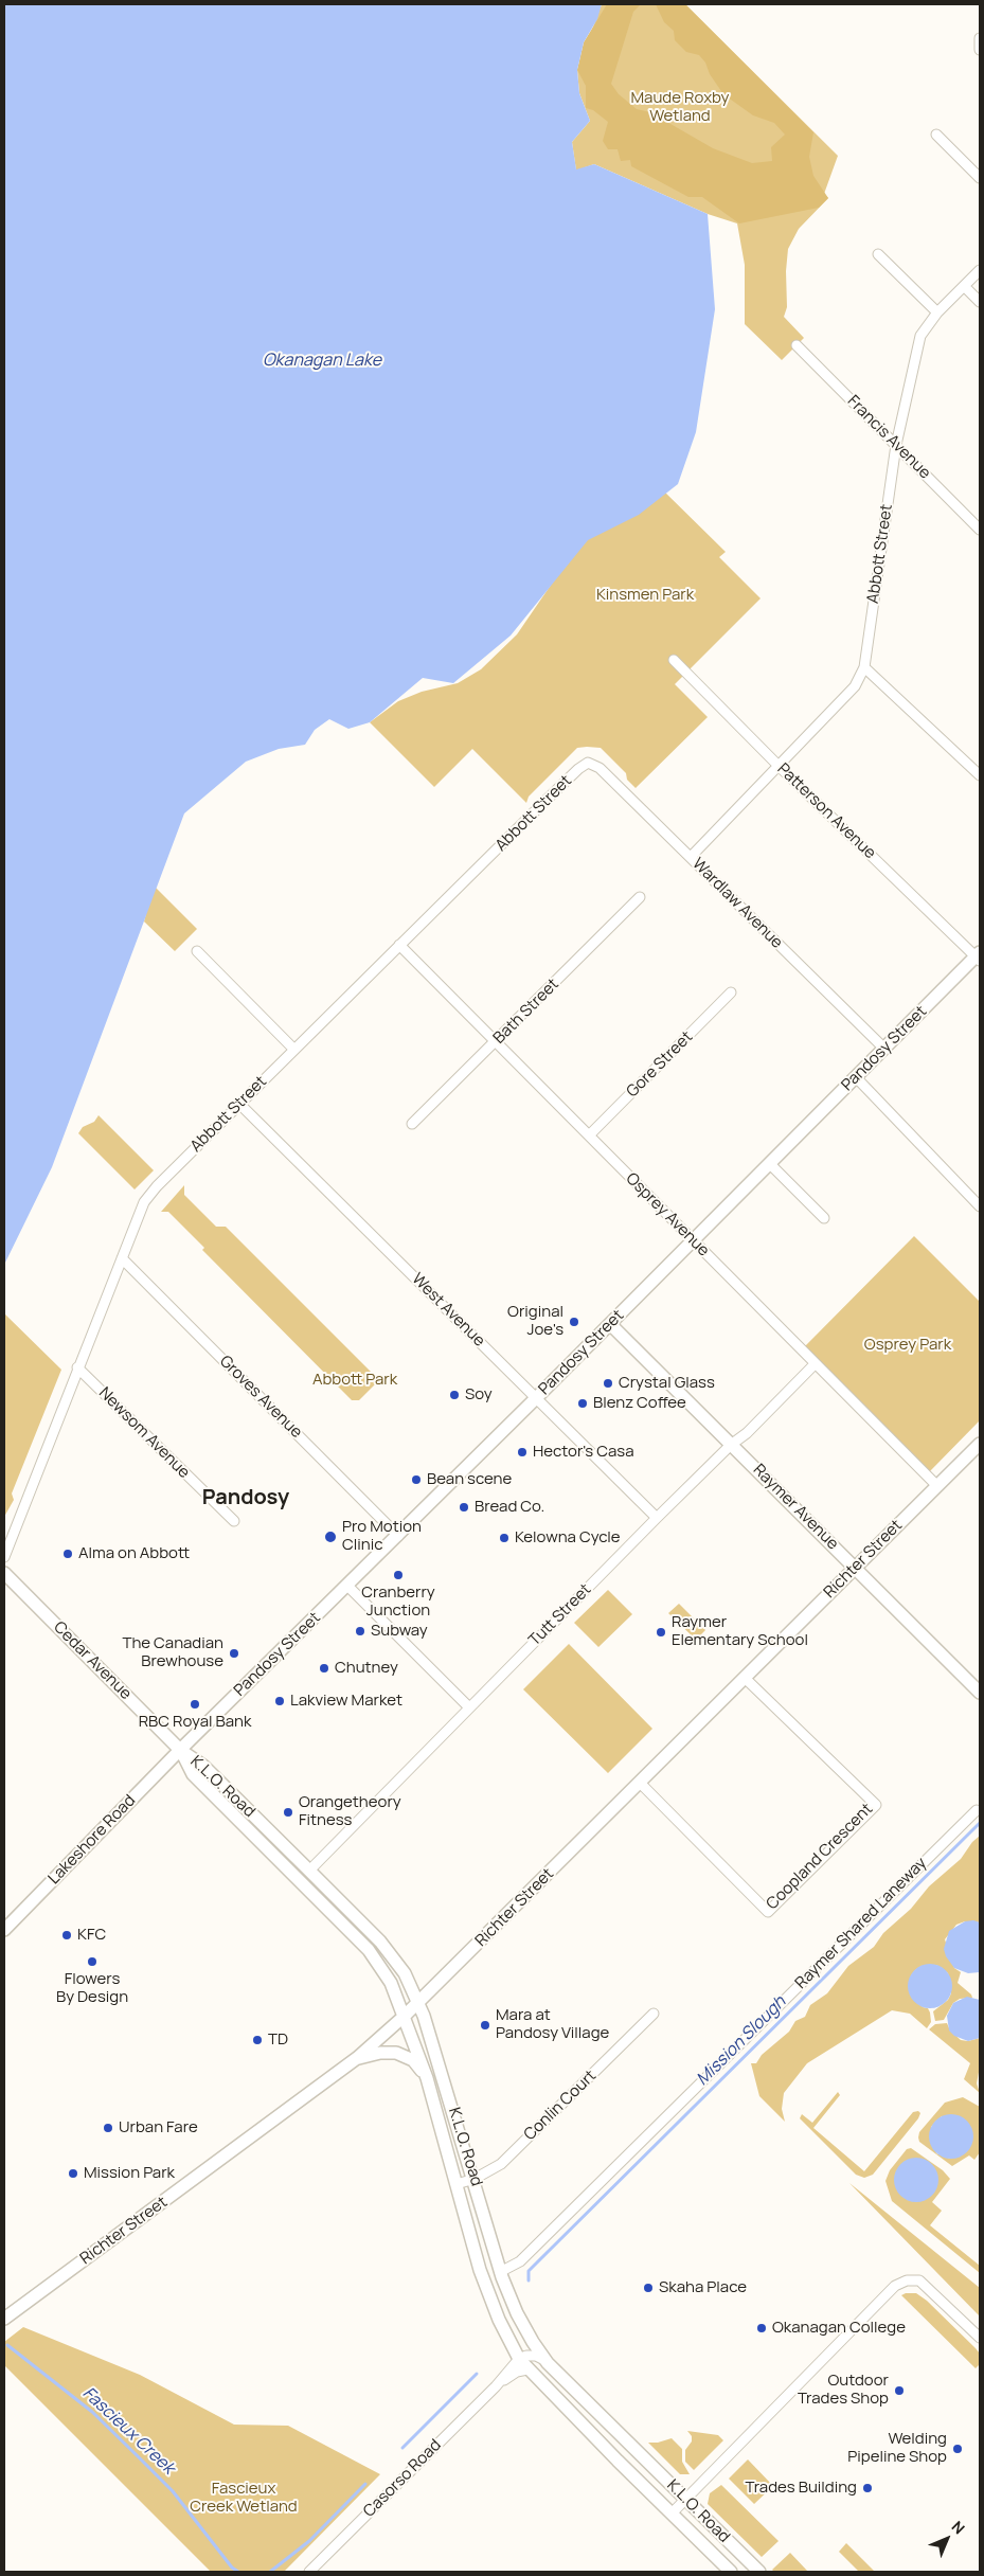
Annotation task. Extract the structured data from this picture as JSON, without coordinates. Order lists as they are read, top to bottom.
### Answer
{
  "streets": {
    "street": [
      "Francis Avenue",
      "Abbott Street",
      "Patterson Avenue",
      "Wardlaw Avenue",
      "Bath Street",
      "Pandosy Street",
      "Gore Street",
      "Osprey Avenue",
      "West Avenue",
      "Groves Avenue",
      "Newsom Avenue",
      "Raymer Avenue",
      "Richter Street",
      "Tutt Street",
      "Cedar Avenue",
      "K.L.O. Road",
      "Lakeshore Road",
      "Coopland Crescent",
      "Raymer Shared Laneway",
      "Conlin Court",
      "Casorso Road"
    ]
  },
  "crossings": [
    ["Francis Avenue", "Abbott Street"],
    ["Abbott Street", "Patterson Avenue"],
    ["Abbott Street", "Wardlaw Avenue"],
    ["Abbott Street", "Osprey Avenue"],
    ["Abbott Street", "West Avenue"],
    ["Abbott Street", "Groves Avenue"],
    ["Abbott Street", "Newsom Avenue"],
    ["Patterson Avenue", "Pandosy Street"],
    ["Wardlaw Avenue", "Pandosy Street"],
    ["Bath Street", "Osprey Avenue"],
    ["Pandosy Street", "Osprey Avenue"],
    ["Pandosy Street", "West Avenue"],
    ["Pandosy Street", "Groves Avenue"],
    ["Pandosy Street", "Raymer Avenue"],
    ["Pandosy Street", "Cedar Avenue"],
    ["Pandosy Street", "K.L.O. Road"],
    ["Pandosy Street", "Lakeshore Road"],
    ["Gore Street", "Osprey Avenue"],
    ["Osprey Avenue", "Richter Street"],
    ["Osprey Avenue", "Tutt Street"],
    ["West Avenue", "Tutt Street"],
    ["Raymer Avenue", "Richter Street"],
    ["Raymer Avenue", "Tutt Street"],
    ["Richter Street", "K.L.O. Road"],
    ["Richter Street", "Coopland Crescent"],
    ["Tutt Street", "K.L.O. Road"],
    ["Cedar Avenue", "K.L.O. Road"],
    ["Cedar Avenue", "Lakeshore Road"],
    ["K.L.O. Road", "Lakeshore Road"],
    ["K.L.O. Road", "Raymer Shared Laneway"],
    ["K.L.O. Road", "Conlin Court"],
    ["K.L.O. Road", "Casorso Road"]
  ],
  "districts": ["Pandosy"],
  "water": ["Okanagan Lake", "Mission Slough", "Fascieux Creek"],
  "parks": [
    "Maude Roxby Wetland",
    "Kinsmen Park",
    "Osprey Park",
    "Abbott Park",
    "Fascieux Creek Wetland"
  ],
  "places": [
    "Original Joe's",
    "Crystal Glass",
    "Soy",
    "Blenz Coffee",
    "Hector's Casa",
    "Bean scene",
    "Bread Co.",
    "Pro Motion Clinic",
    "Kelowna Cycle",
    "Alma on Abbott",
    "Cranberry Junction",
    "Subway",
    "Raymer Elementary School",
    "The Canadian Brewhouse",
    "Chutney",
    "Lakview Market",
    "RBC Royal Bank",
    "Orangetheory Fitness",
    "KFC",
    "Flowers By Design",
    "Mara at Pandosy Village",
    "TD",
    "Urban Fare",
    "Mission Park",
    "Skaha Place",
    "Okanagan College",
    "Outdoor Trades Shop",
    "Welding Pipeline Shop",
    "Trades Building"
  ],
  "north": "top right"
}
